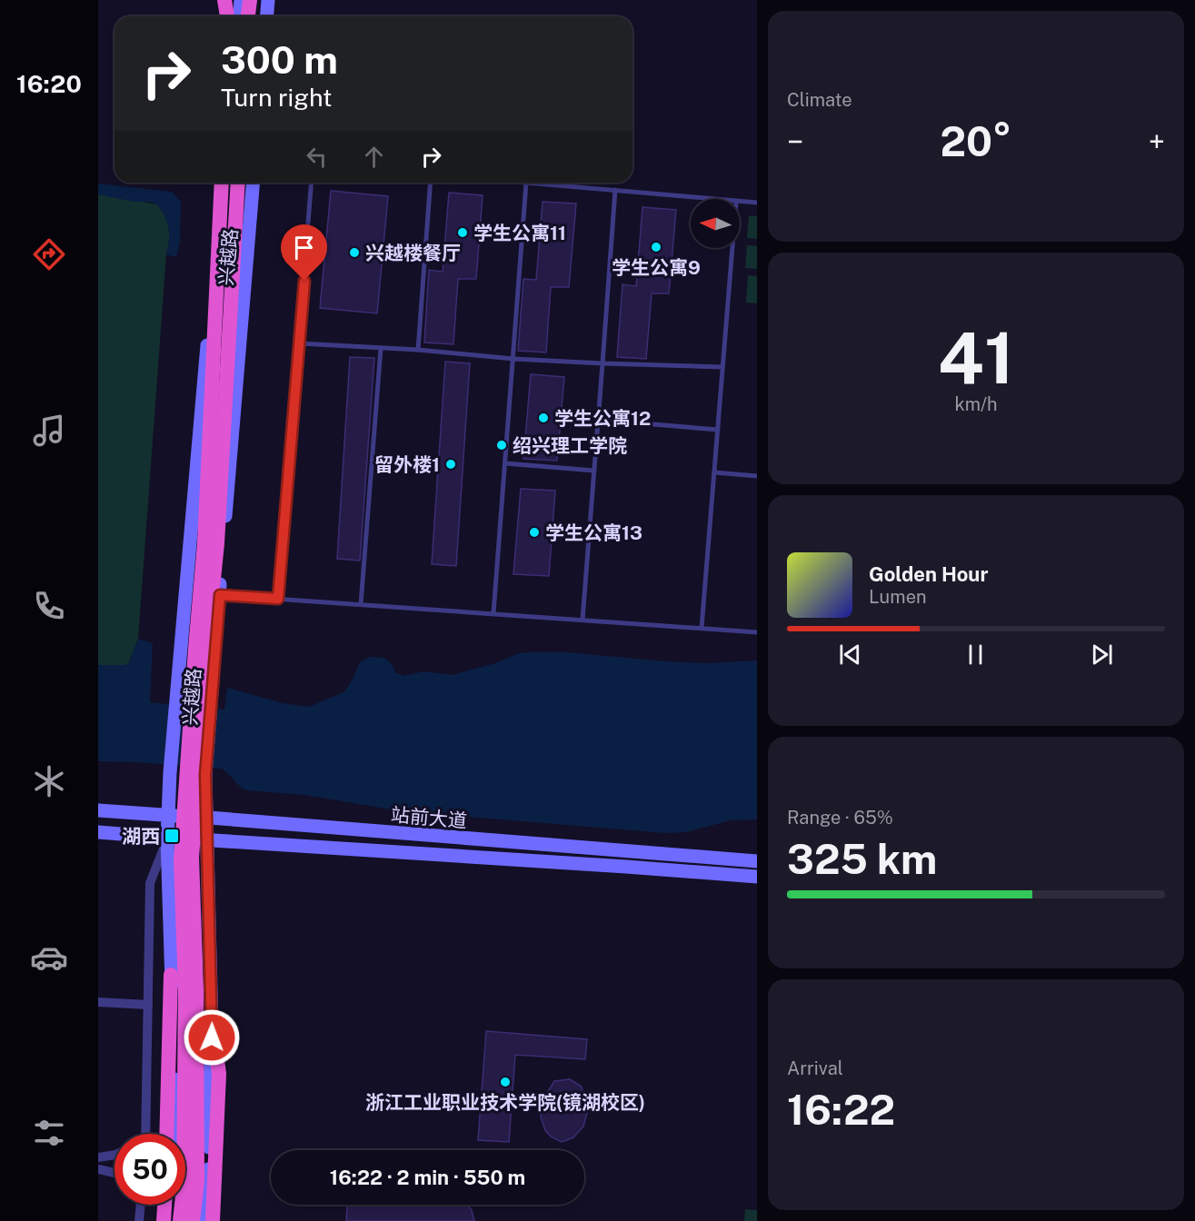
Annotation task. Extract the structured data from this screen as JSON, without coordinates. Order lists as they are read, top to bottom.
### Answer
{
  "streets": {
    "main road": ["兴越路", "站前大道"]
  },
  "crossings": [
    ["兴越路", "站前大道"]
  ],
  "places": {
    "other": [
      "学生公寓11",
      "学生公寓9",
      "兴越楼餐厅",
      "学生公寓12",
      "绍兴理工学院",
      "留外楼1",
      "学生公寓13",
      "浙江工业职业技术学院(镜湖校区)"
    ],
    "transit": ["湖西"]
  },
  "north": "left",
  "page": {
    "tabs": "16:20",
    "tile": [
      "Climate",
      ["41", "km/h"],
      ["Range · 65%", "325 km"],
      ["Arrival", "16:22"]
    ],
    "turn": ["300 m", "Turn right"],
    "heat": ["−", "20°", "+"],
    "song": ["Golden Hour", "Lumen"],
    "limit": "50",
    "trip": "16:22 · 2 min · 550 m"
  }
}
